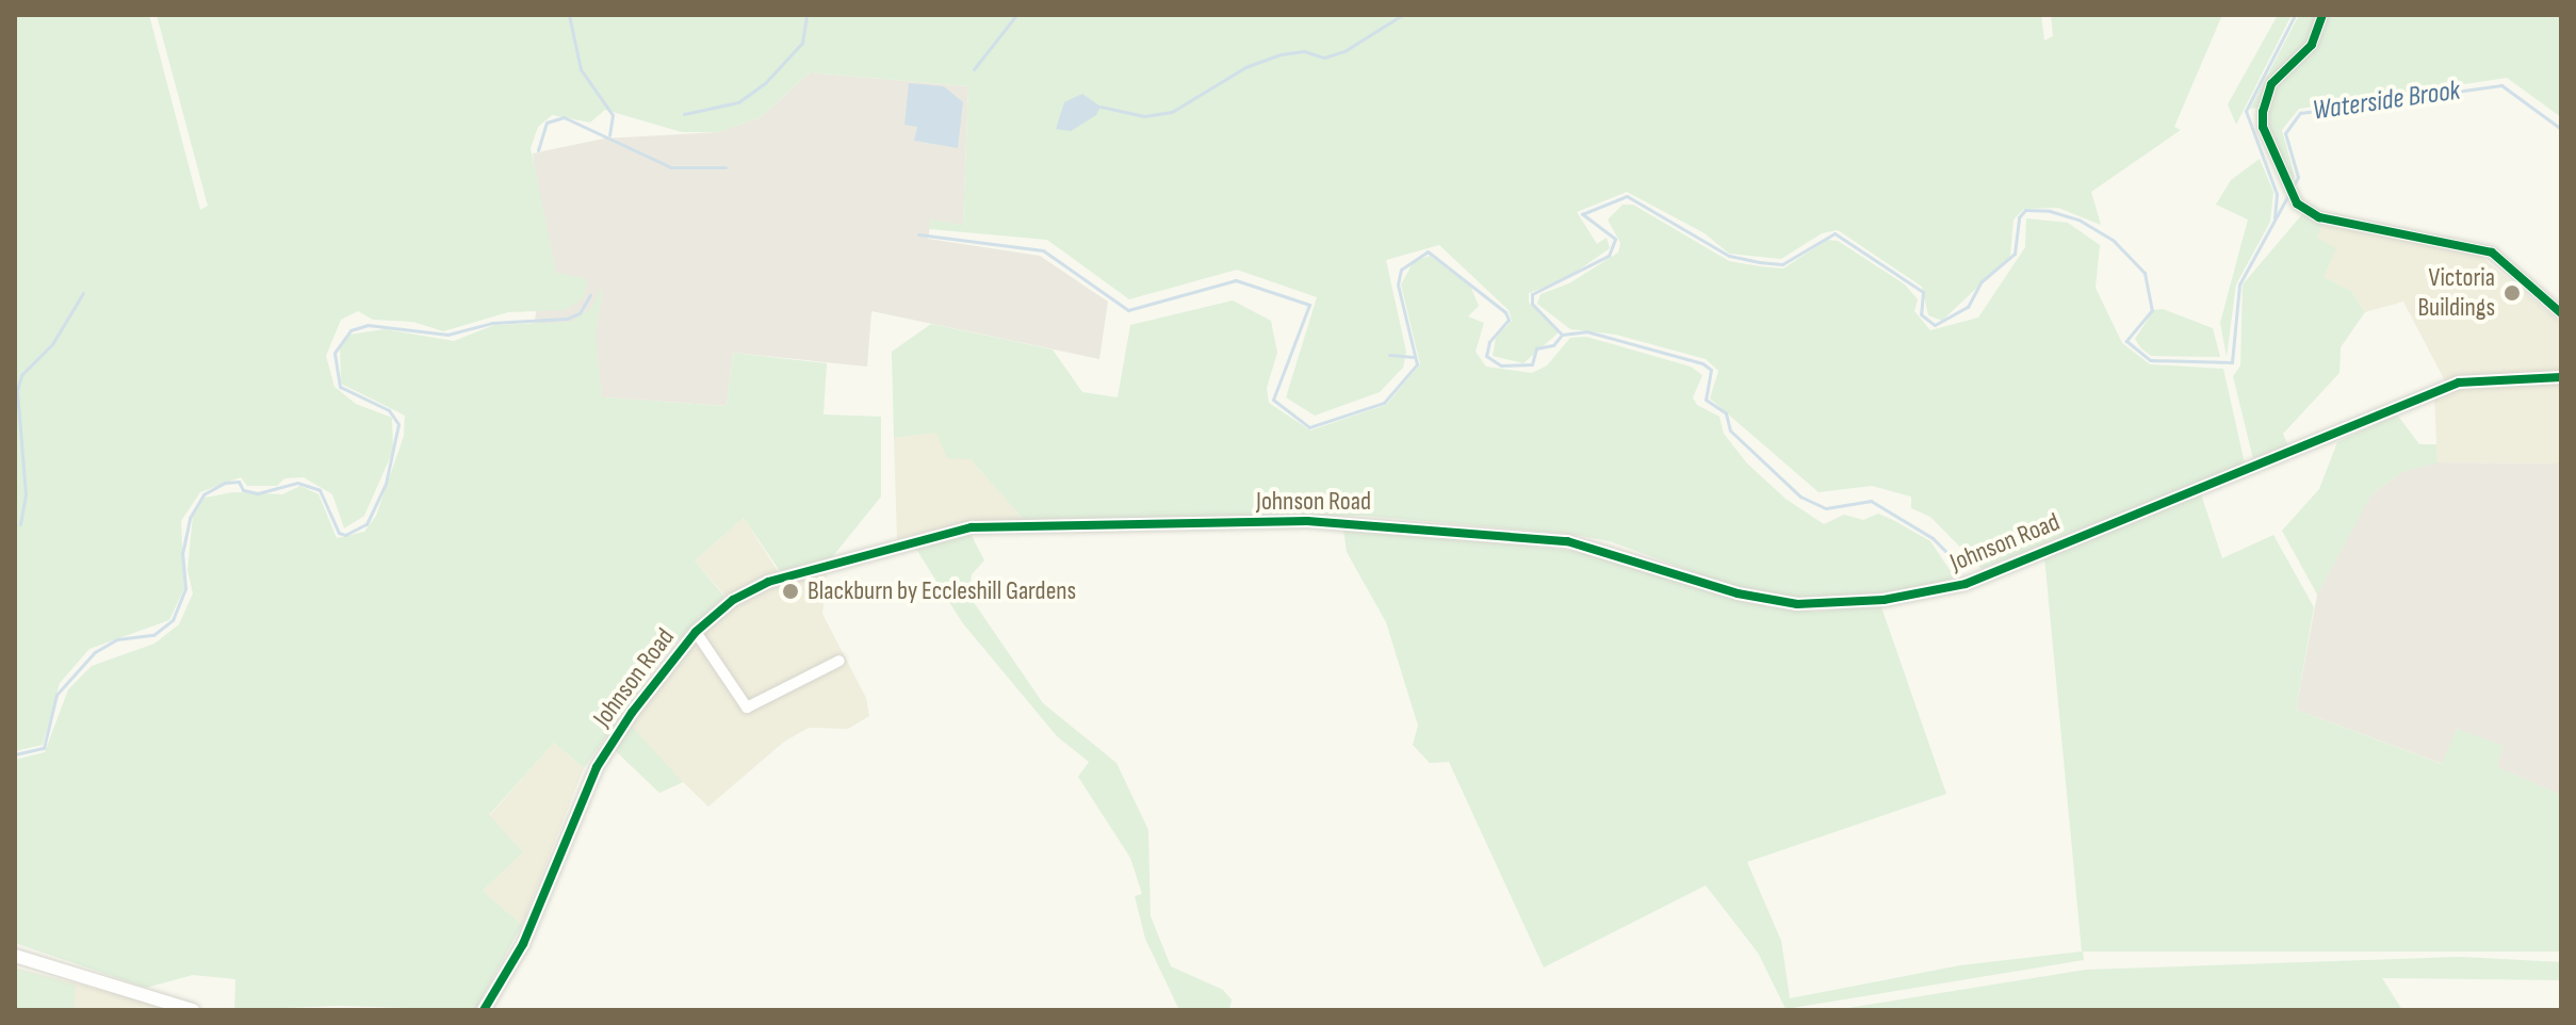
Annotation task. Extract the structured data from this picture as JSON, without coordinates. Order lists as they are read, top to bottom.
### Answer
{
  "streets": {
    "street": ["Johnson Road"]
  },
  "water": ["Waterside Brook"],
  "places": ["Victoria Buildings", "Blackburn by Eccleshill Gardens"]
}
